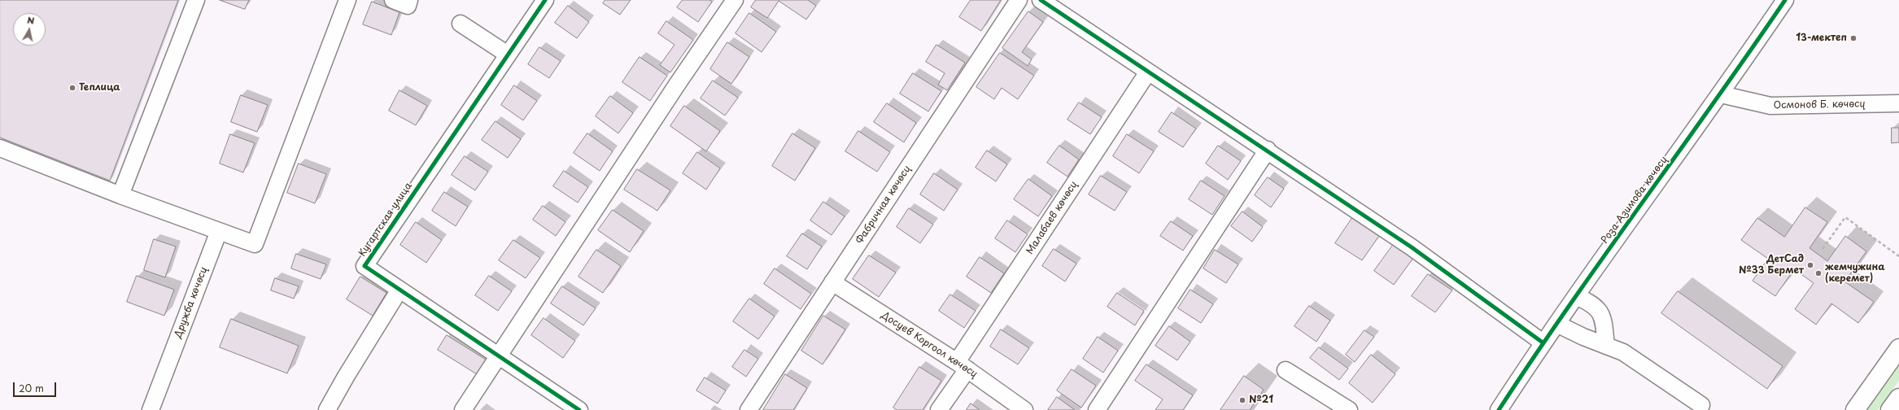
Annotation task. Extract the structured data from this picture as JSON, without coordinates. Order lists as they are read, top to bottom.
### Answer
{
  "streets": {
    "street": [
      "Осмонов Б. көчөсү",
      "Роза Азимова көчөсү",
      "Фабричная көчөсү",
      "Малабаев көчөсү",
      "Кугартская улица",
      "Дружба көчөсү",
      "Досуев Коргоол көчөсү"
    ]
  },
  "crossings": [
    ["Осмонов Б. көчөсү", "Роза Азимова көчөсү"],
    ["Фабричная көчөсү", "Досуев Коргоол көчөсү"],
    ["Малабаев көчөсү", "Досуев Коргоол көчөсү"]
  ],
  "places": [
    "13-мектеп",
    "Теплица",
    "ДетСад №33 Бермет",
    "жемчужина (керемет)",
    "№21"
  ],
  "scale_bar": "20 m",
  "north": "top"
}
